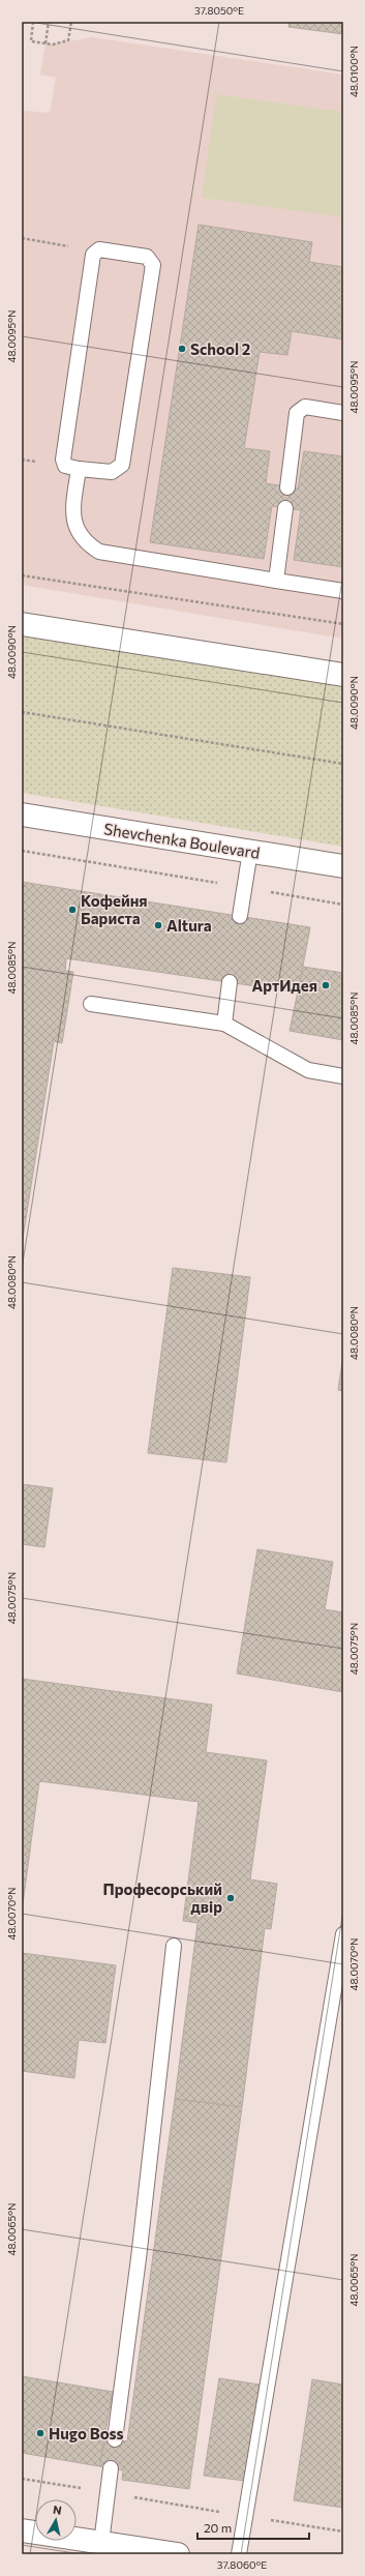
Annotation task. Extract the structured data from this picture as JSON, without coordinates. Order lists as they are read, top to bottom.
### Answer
{
  "streets": {
    "main road": ["Shevchenka Boulevard"]
  },
  "places": [
    "School 2",
    "Кофейня Бариста",
    "Altura",
    "АртИдея",
    "Професорський двір",
    "Hugo Boss"
  ],
  "scale_bar": "20 m",
  "north": "top",
  "coordinates": [
    "37.8050°E",
    "48.0100°N",
    "48.0095°N",
    "48.0090°N",
    "48.0085°N",
    "48.0080°N",
    "48.0075°N",
    "48.0070°N",
    "48.0065°N",
    "37.8060°E"
  ]
}
